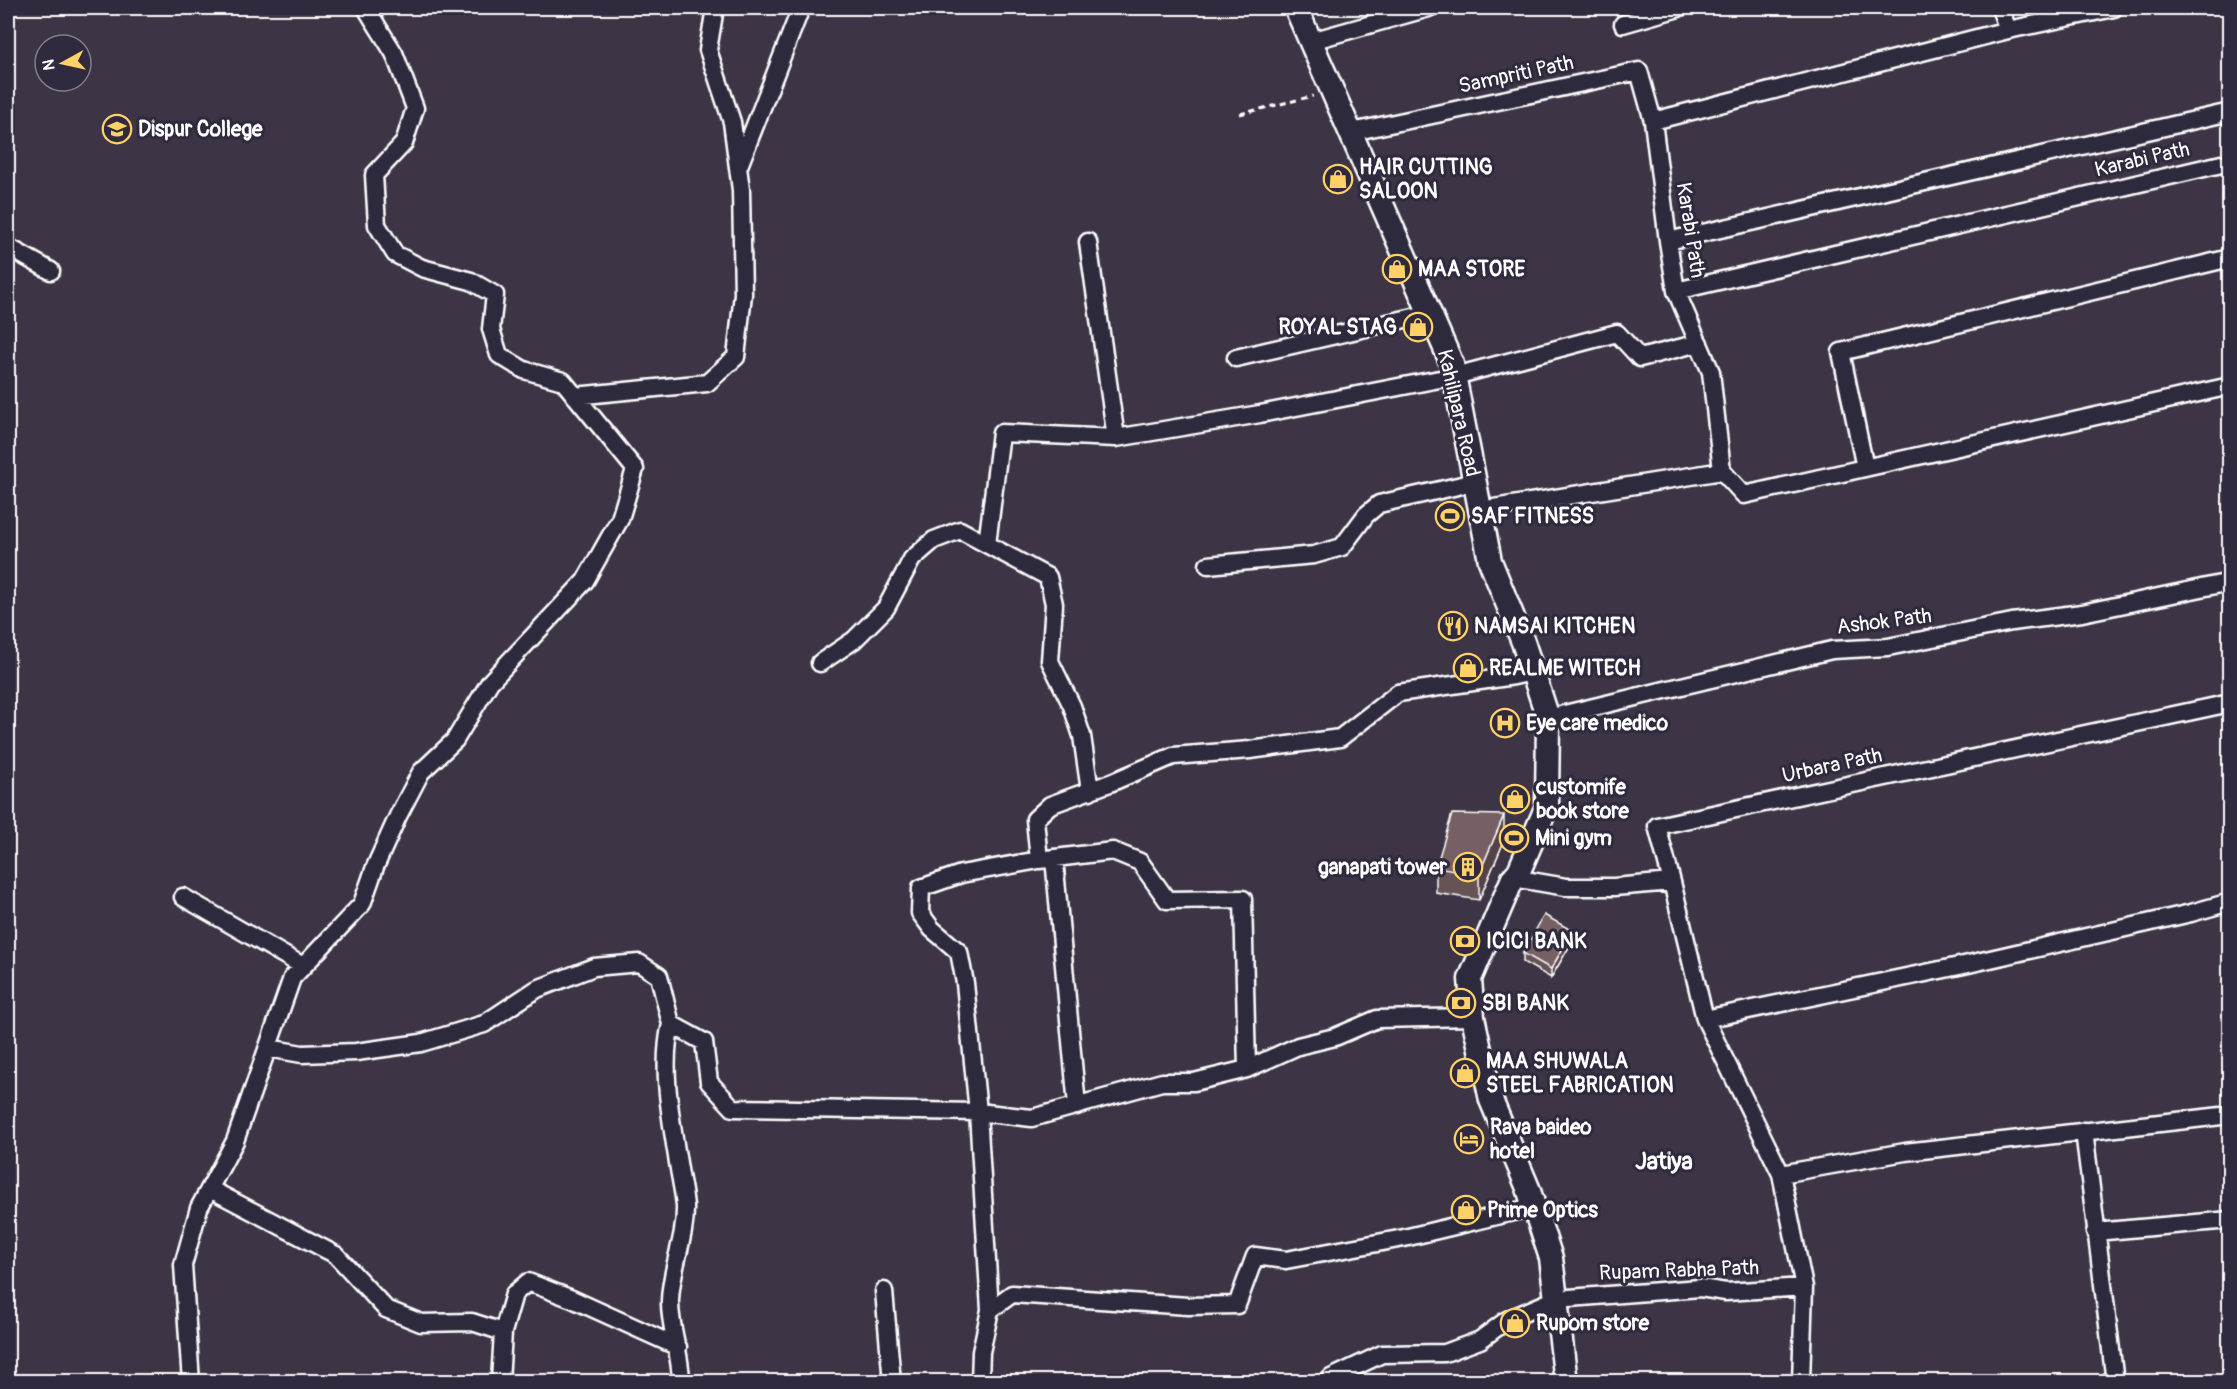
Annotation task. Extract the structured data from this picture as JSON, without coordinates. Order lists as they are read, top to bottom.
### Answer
{
  "streets": {
    "main road": ["Kahilipara Road"],
    "street": [
      "Sampriti Path",
      "Karabi Path",
      "Ashok Path",
      "Urbara Path",
      "Rupam Rabha Path"
    ]
  },
  "crossings": [
    ["Sampriti Path", "Karabi Path"],
    ["Sampriti Path", "Kahilipara Road"],
    ["Kahilipara Road", "Ashok Path"],
    ["Kahilipara Road", "Rupam Rabha Path"]
  ],
  "districts": ["Jatiya"],
  "places": {
    "school or university": ["Dispur College"],
    "shop": [
      "HAIR CUTTING SALOON",
      "MAA STORE",
      "ROYAL STAG",
      "REALME WITECH",
      "customife book store",
      "MAA SHUWALA STEEL FABRICATION",
      "Prime Optics",
      "Rupom store"
    ],
    "sports": ["SAF FITNESS", "Mini gym"],
    "restaurant": ["NAMSAI KITCHEN"],
    "hospital": ["Eye care medico"],
    "building": ["ganapati tower"],
    "bank": ["ICICI BANK", "SBI BANK"],
    "hotel": ["Rava baideo hotel"]
  },
  "north": "left"
}
